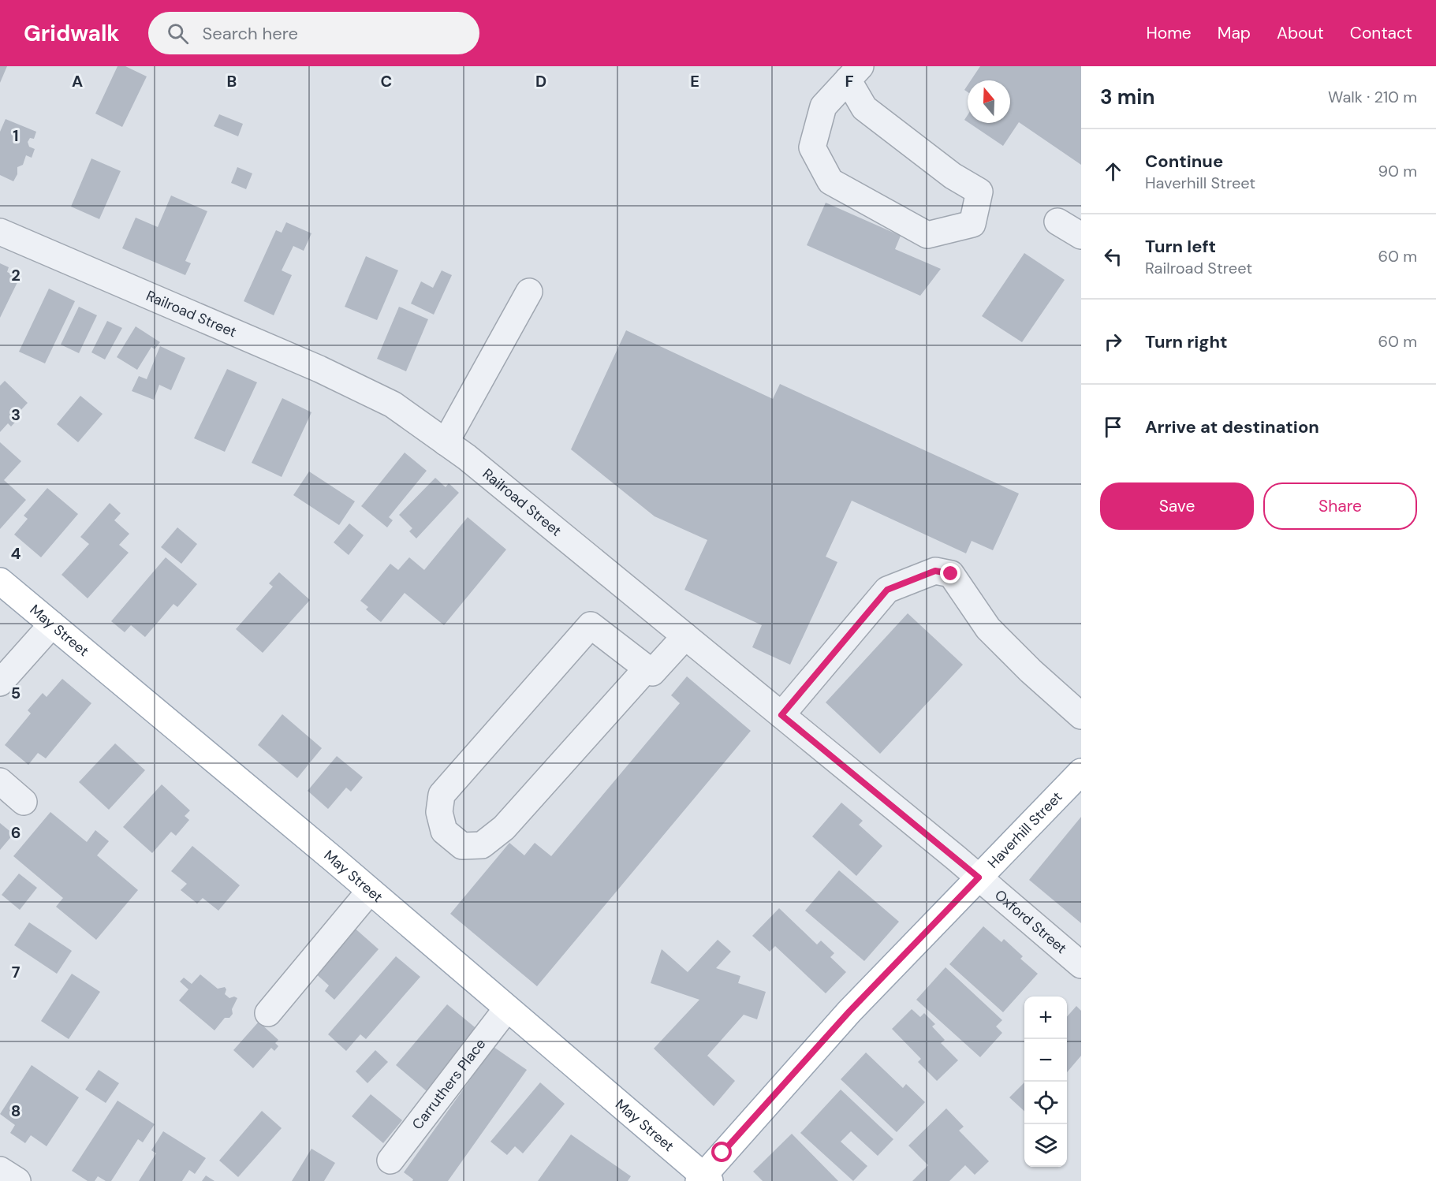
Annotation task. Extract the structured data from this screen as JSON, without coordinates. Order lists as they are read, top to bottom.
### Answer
{
  "streets": {
    "main road": ["May Street", "Haverhill Street"],
    "street": ["Railroad Street", "Oxford Street", "Carruthers Place"]
  },
  "crossings": [
    ["Railroad Street", "Haverhill Street"],
    ["Railroad Street", "Oxford Street"],
    ["May Street", "Haverhill Street"],
    ["May Street", "Carruthers Place"],
    ["Haverhill Street", "Oxford Street"]
  ],
  "north": "top",
  "page": {
    "header": "Gridwalk",
    "search": "Search here",
    "nav": [
      "Home",
      "Map",
      "About",
      "Contact"
    ],
    "heading": ["3 min", "Walk · 210 m"],
    "list": [
      ["Continue", "Haverhill Street", "90 m"],
      ["Turn left", "Railroad Street", "60 m"],
      ["Turn right", "60 m"],
      "Arrive at destination"
    ],
    "buttons": ["Save", "Share"],
    "map_buttons": ["+", "−"]
  },
  "grid": {
    "columns": [
      "A",
      "B",
      "C",
      "D",
      "E",
      "F"
    ],
    "rows": [
      "1",
      "2",
      "3",
      "4",
      "5",
      "6",
      "7",
      "8"
    ]
  }
}
